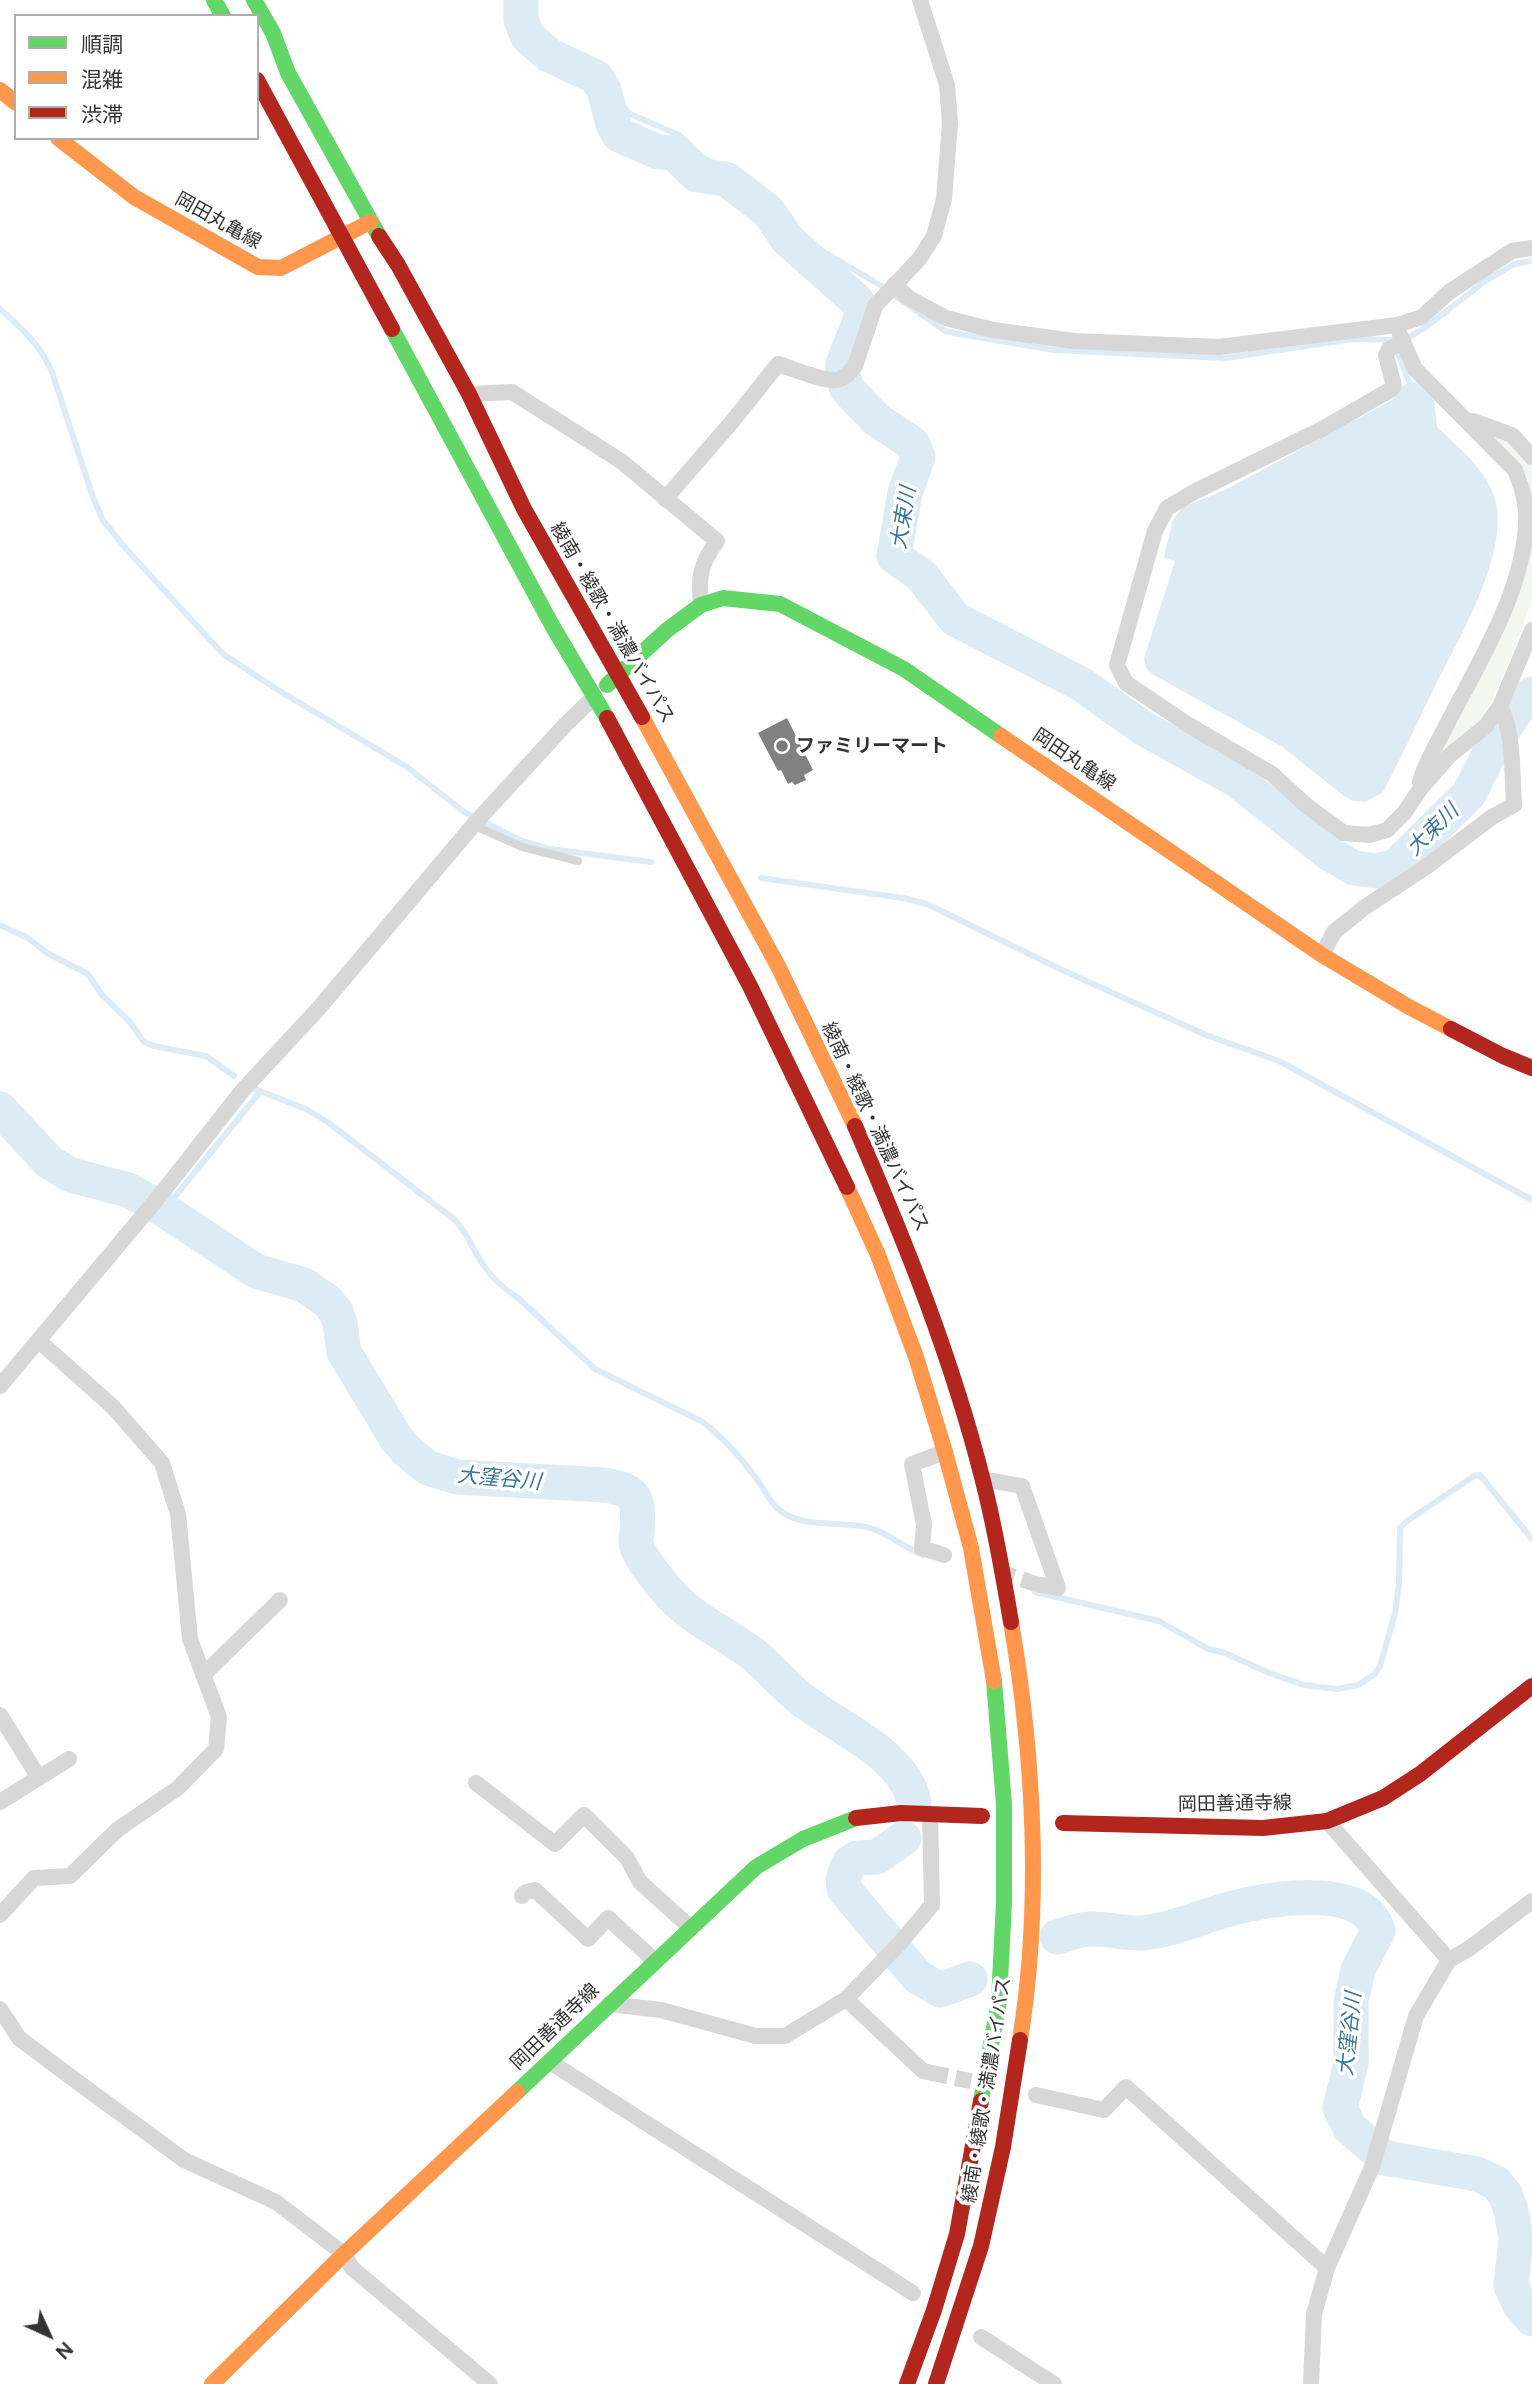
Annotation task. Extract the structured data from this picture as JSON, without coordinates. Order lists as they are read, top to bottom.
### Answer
{
  "streets": {
    "main road": ["岡田丸亀線", "綾南・綾歌・満濃バイパス", "岡田善通寺線"]
  },
  "crossings": [
    ["岡田丸亀線", "綾南・綾歌・満濃バイパス"]
  ],
  "water": ["大束川", "大窪谷川"],
  "places": ["ファミリーマート"],
  "legend": ["順調", "混雑", "渋滞"],
  "north": "bottom right"
}
